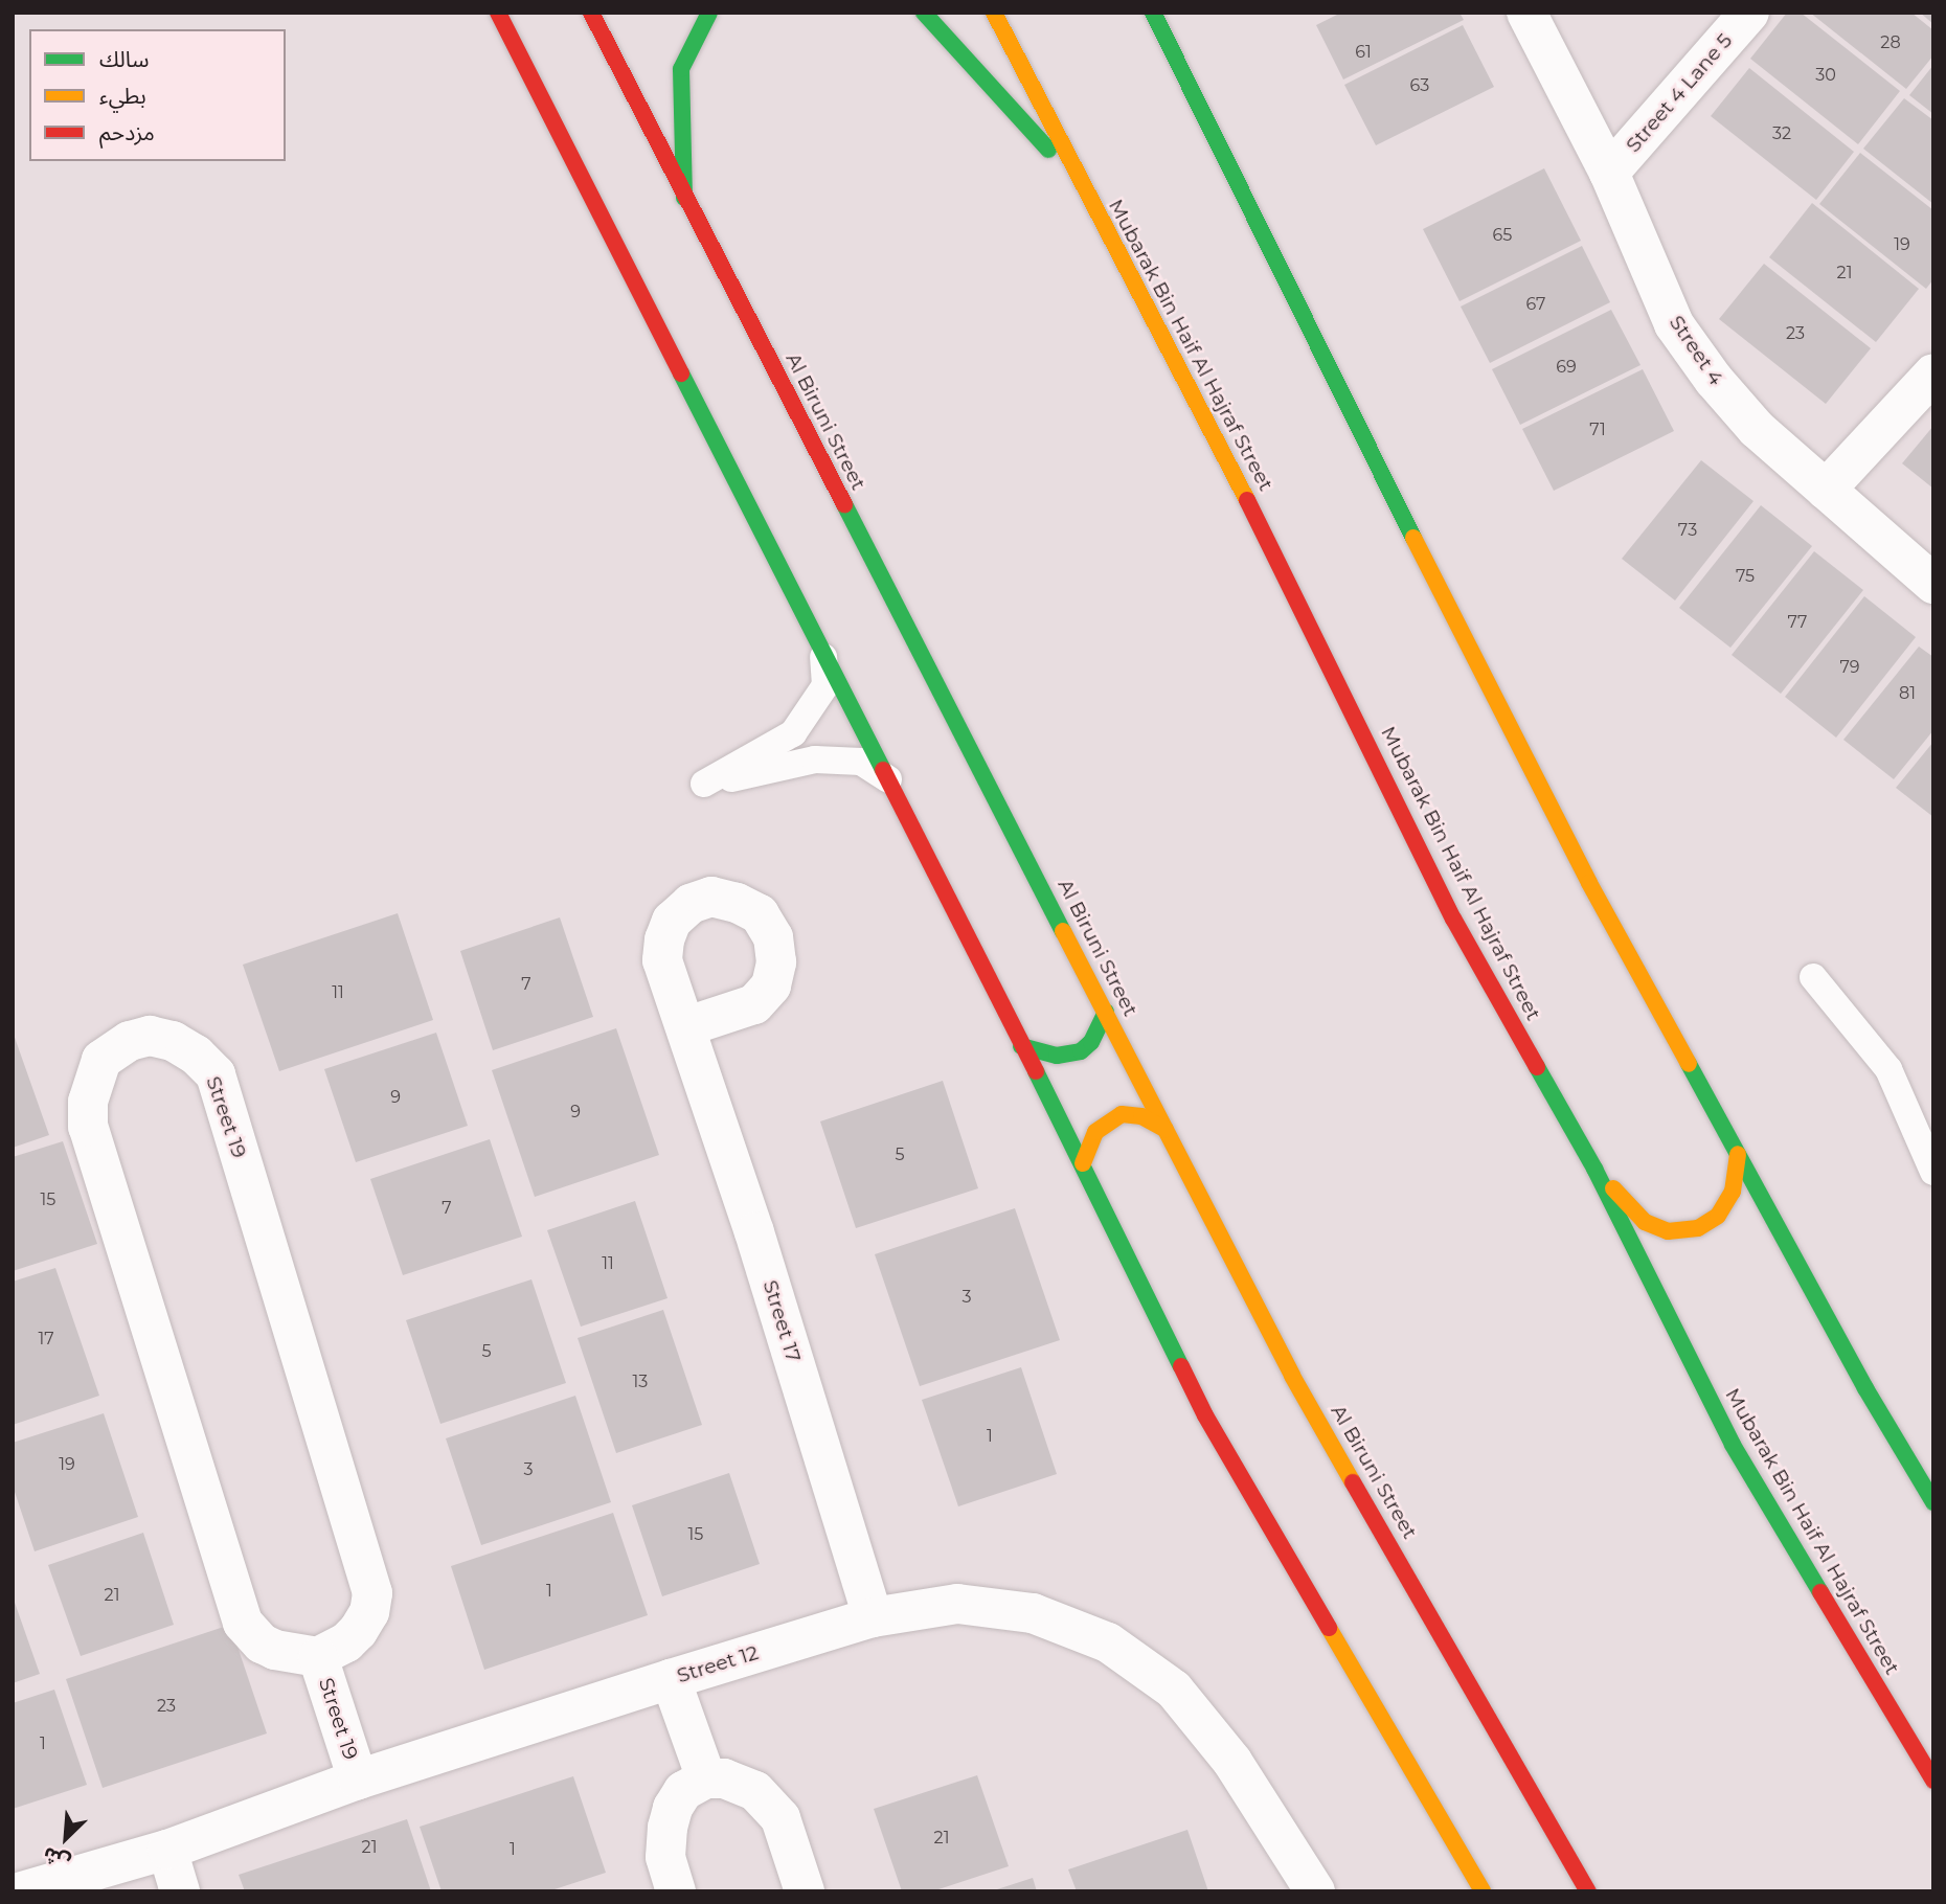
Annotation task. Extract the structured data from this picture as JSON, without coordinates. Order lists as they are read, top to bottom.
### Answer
{
  "streets": {
    "street": [
      "Street 4 Lane 5",
      "Mubarak Bin Haif Al Hajraf Street",
      "Street 4",
      "Al Biruni Street",
      "Street 19",
      "Street 17",
      "Street 12"
    ]
  },
  "crossings": [
    ["Street 4 Lane 5", "Street 4"],
    ["Street 19", "Street 12"],
    ["Street 17", "Street 12"]
  ],
  "house_numbers": [
    "28",
    "61",
    "30",
    "63",
    "32",
    "65",
    "19",
    "21",
    "67",
    "23",
    "69",
    "71",
    "73",
    "75",
    "77",
    "79",
    "81",
    "7",
    "11",
    "9",
    "9",
    "5",
    "15",
    "7",
    "11",
    "3",
    "17",
    "5",
    "13",
    "1",
    "19",
    "3",
    "15",
    "1",
    "21",
    "23",
    "1",
    "21",
    "21",
    "1"
  ],
  "legend": ["سالك", "بطيء", "مزدحم"],
  "north": "bottom left"
}
